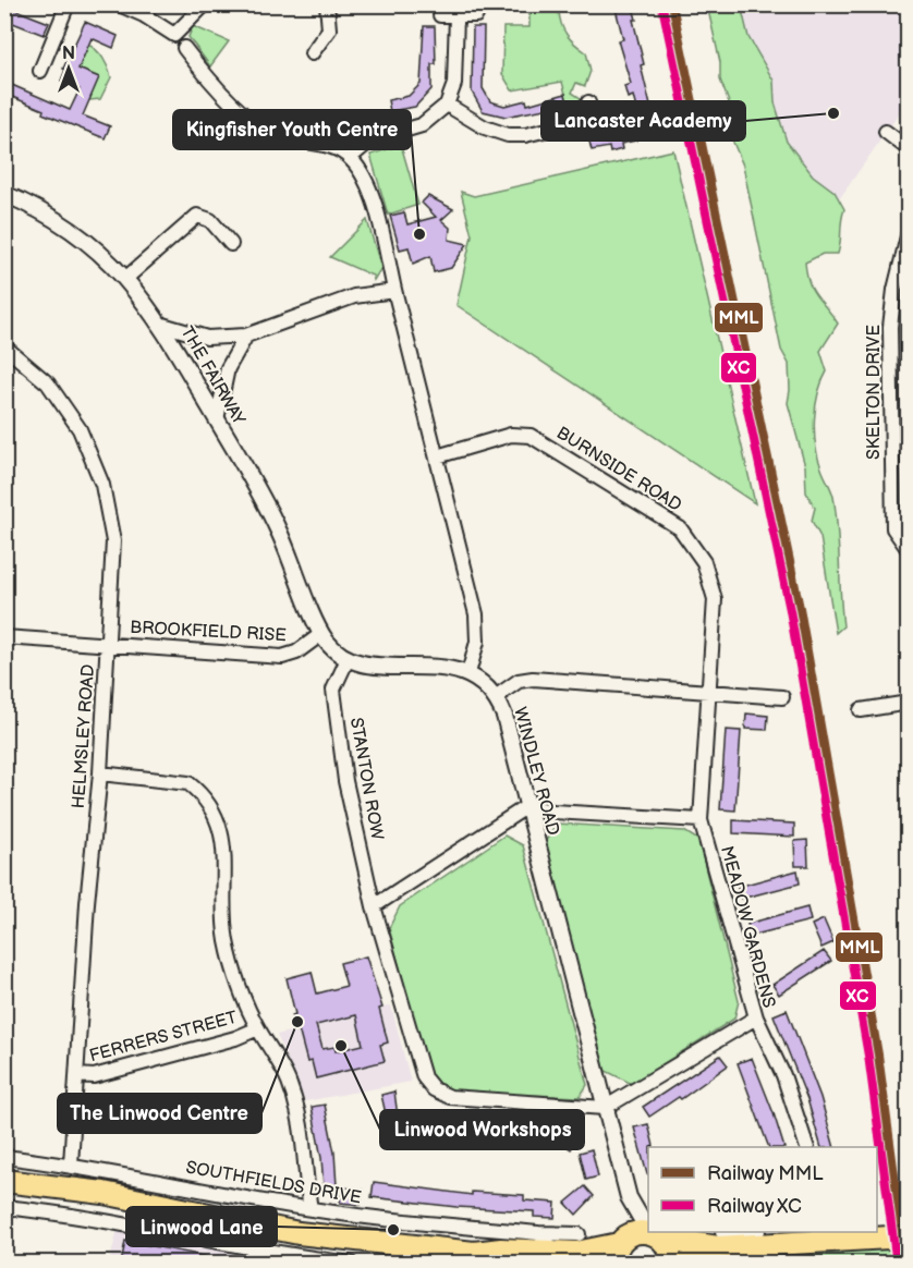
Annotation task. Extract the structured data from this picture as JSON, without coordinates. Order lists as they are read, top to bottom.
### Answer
{
  "streets": {
    "street": [
      "THE FAIRWAY",
      "SKELTON DRIVE",
      "BURNSIDE ROAD",
      "BROOKFIELD RISE",
      "HELMSLEY ROAD",
      "WINDLEY ROAD",
      "STANTON ROW",
      "MEADOW GARDENS",
      "FERRERS STREET",
      "SOUTHFIELDS DRIVE"
    ]
  },
  "crossings": [
    ["THE FAIRWAY", "BROOKFIELD RISE"],
    ["BURNSIDE ROAD", "MEADOW GARDENS"],
    ["BROOKFIELD RISE", "HELMSLEY ROAD"],
    ["HELMSLEY ROAD", "FERRERS STREET"],
    ["HELMSLEY ROAD", "SOUTHFIELDS DRIVE"],
    ["WINDLEY ROAD", "MEADOW GARDENS"]
  ],
  "places": [
    "Lancaster Academy",
    "Kingfisher Youth Centre",
    "The Linwood Centre",
    "Linwood Workshops",
    "Linwood Lane"
  ],
  "lines": ["rail line MML", "rail line XC"],
  "legend": ["Railway MML", "Railway XC"],
  "north": "top"
}
